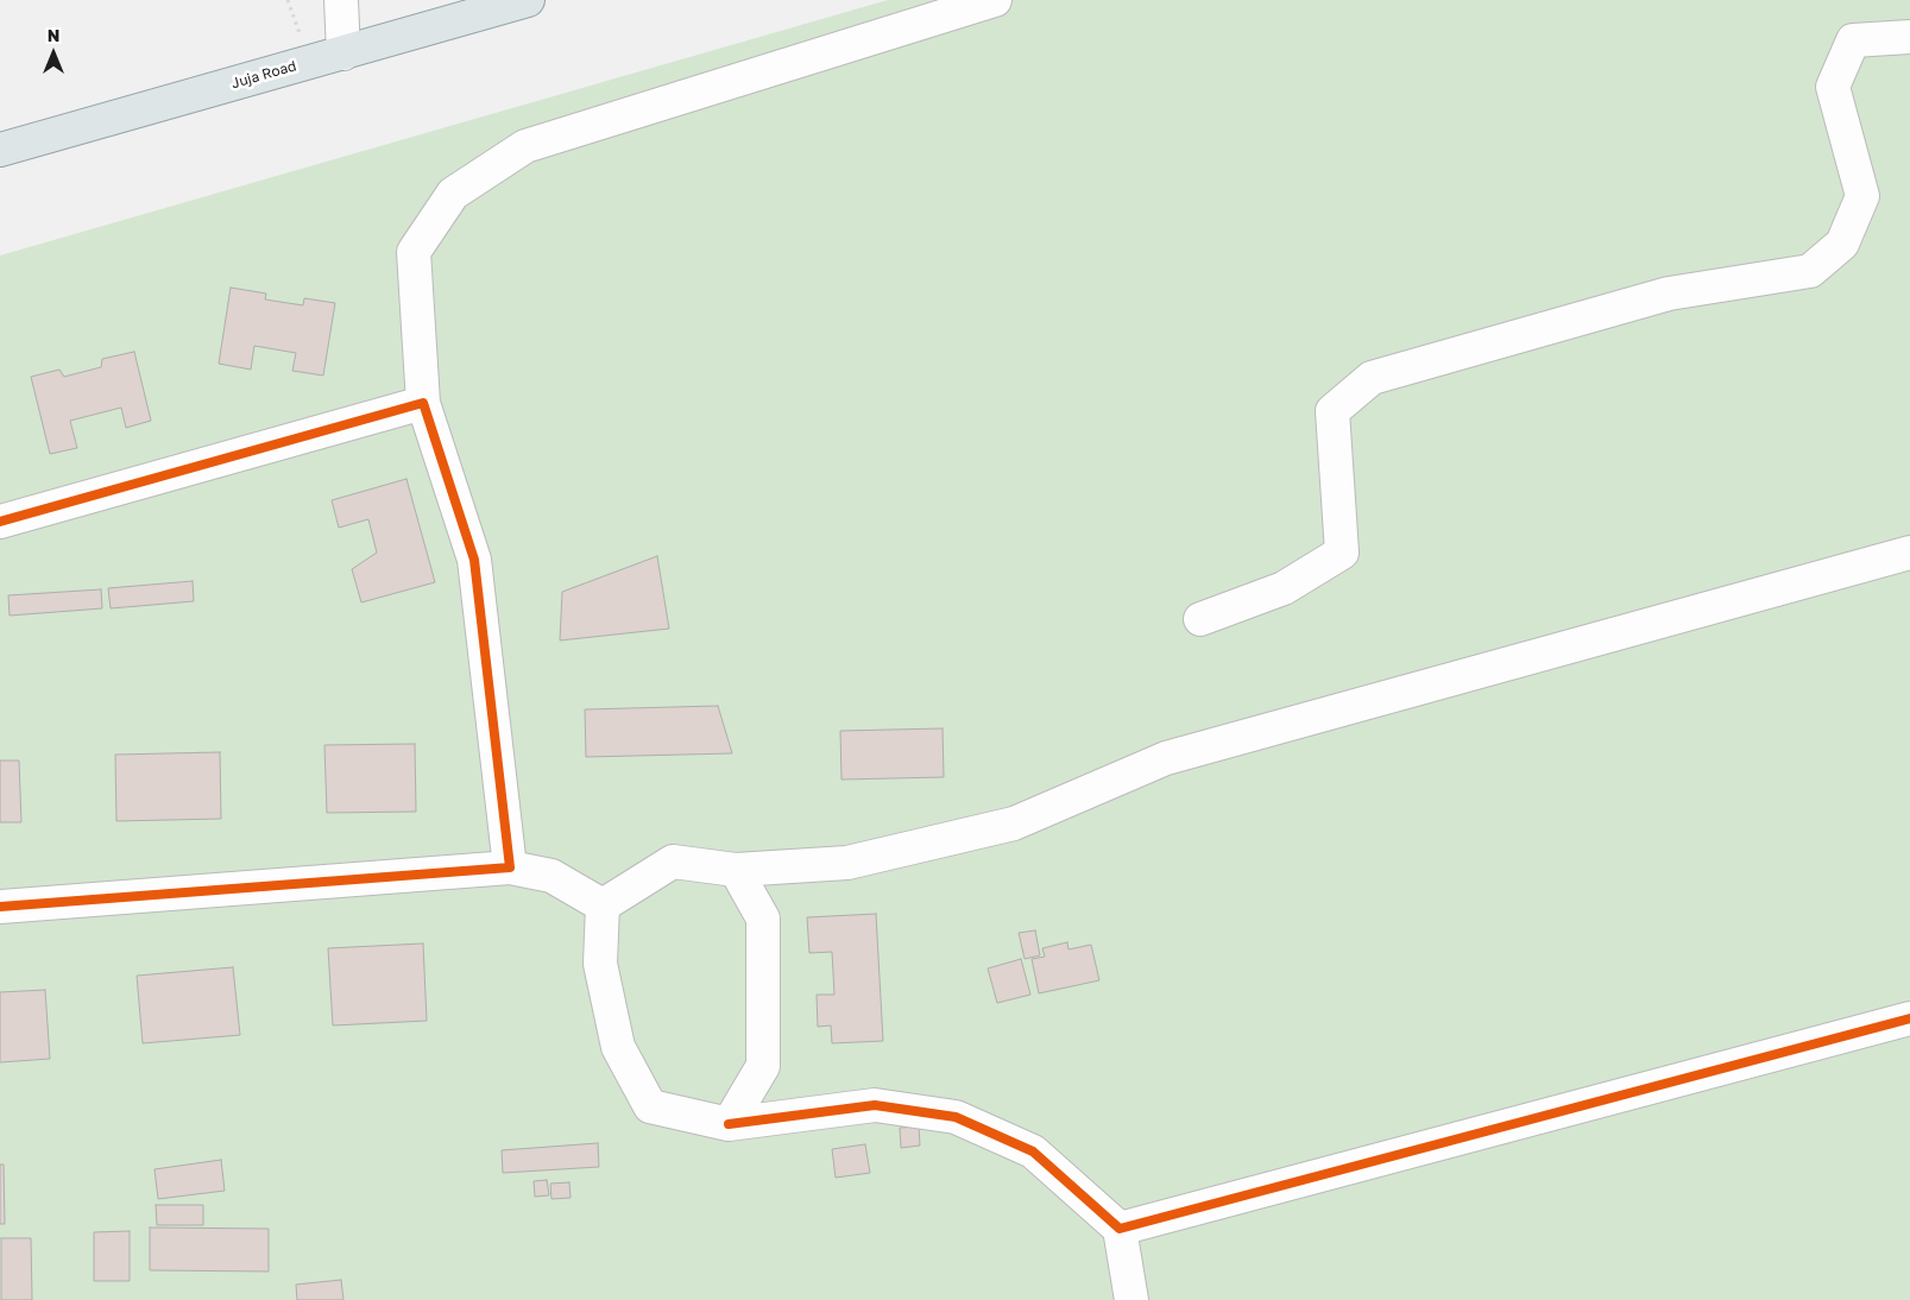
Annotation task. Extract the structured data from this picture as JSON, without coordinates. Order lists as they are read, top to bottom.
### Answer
{
  "streets": {
    "main road": ["Juja Road"]
  },
  "north": "top"
}
